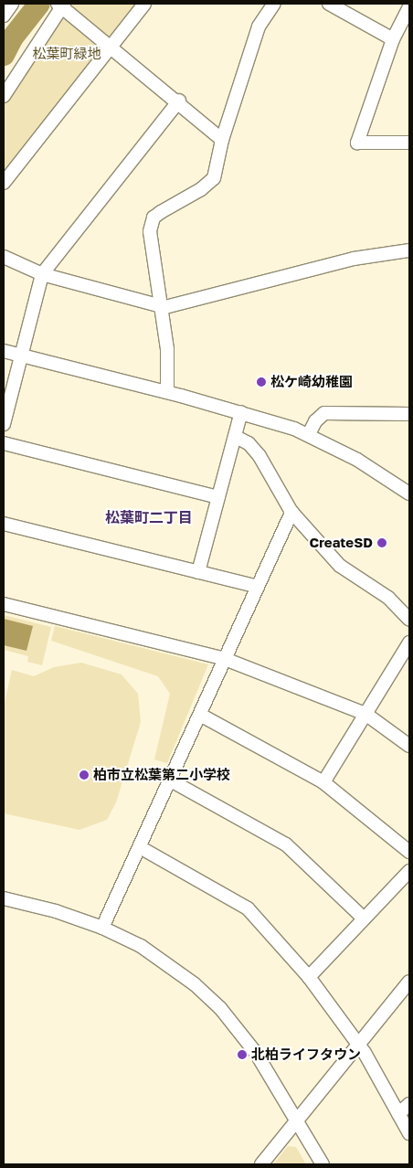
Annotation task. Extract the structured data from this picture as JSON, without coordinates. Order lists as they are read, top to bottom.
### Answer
{
  "districts": ["松葉町二丁目"],
  "parks": ["松葉町緑地"],
  "places": [
    "松ケ崎幼稚園",
    "CreateSD",
    "柏市立松葉第二小学校",
    "北柏ライフタウン"
  ]
}
